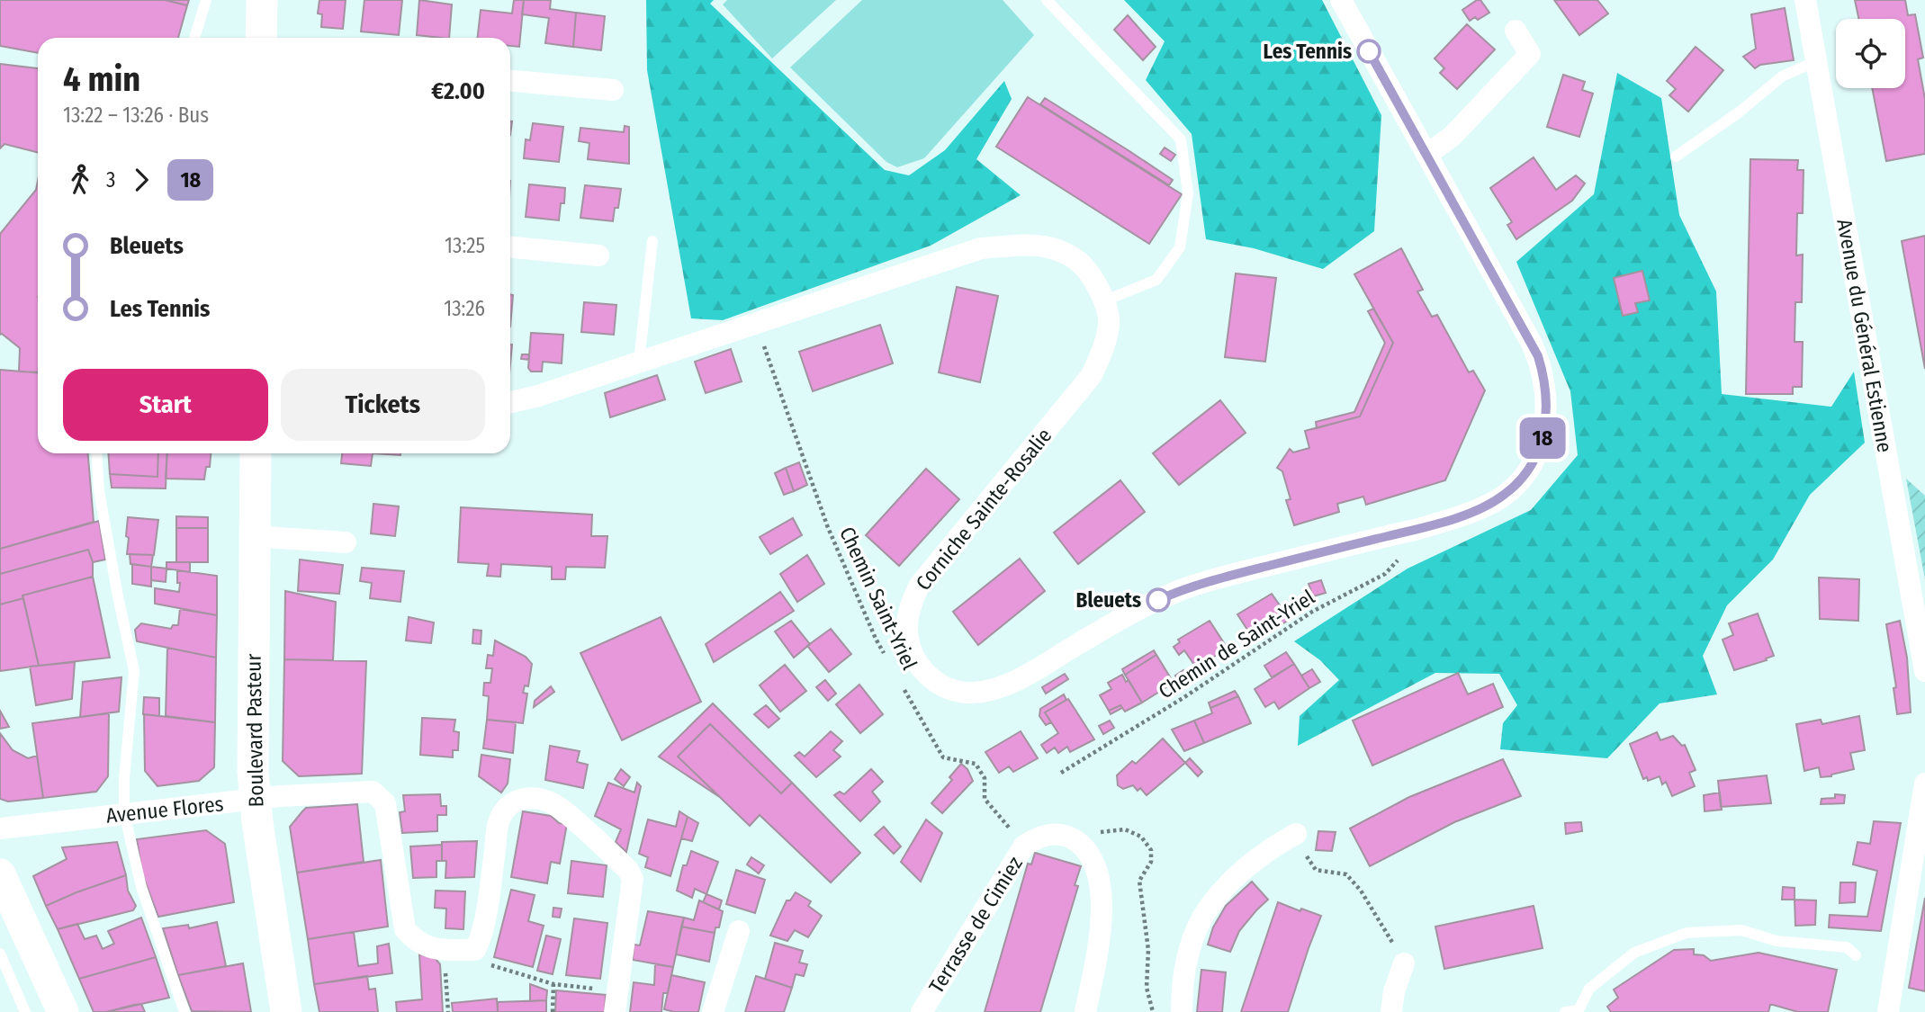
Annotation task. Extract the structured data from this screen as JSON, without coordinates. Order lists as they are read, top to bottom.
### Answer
{
  "streets": {
    "street": [
      "Avenue du Général Estienne",
      "Corniche Sainte-Rosalie",
      "Boulevard Pasteur",
      "Avenue Flores",
      "Terrasse de Cimiez"
    ],
    "path": ["Chemin Saint-Yriel", "Chemin de Saint-Yriel"]
  },
  "crossings": [
    ["Corniche Sainte-Rosalie", "Chemin Saint-Yriel"],
    ["Corniche Sainte-Rosalie", "Chemin de Saint-Yriel"],
    ["Chemin Saint-Yriel", "Terrasse de Cimiez"],
    ["Boulevard Pasteur", "Avenue Flores"]
  ],
  "places": ["Les Tennis", "Bleuets"],
  "lines": ["bus line 18"],
  "page": {
    "on_map": "18",
    "heading": ["4 min", "13:22 – 13:26 · Bus", "€2.00"],
    "legs": ["3", "18"],
    "list": [
      {
        "name": "Bleuets",
        "value": "13:25"
      },
      {
        "name": "Les Tennis",
        "value": "13:26"
      }
    ],
    "buttons": ["Start", "Tickets"]
  }
}
